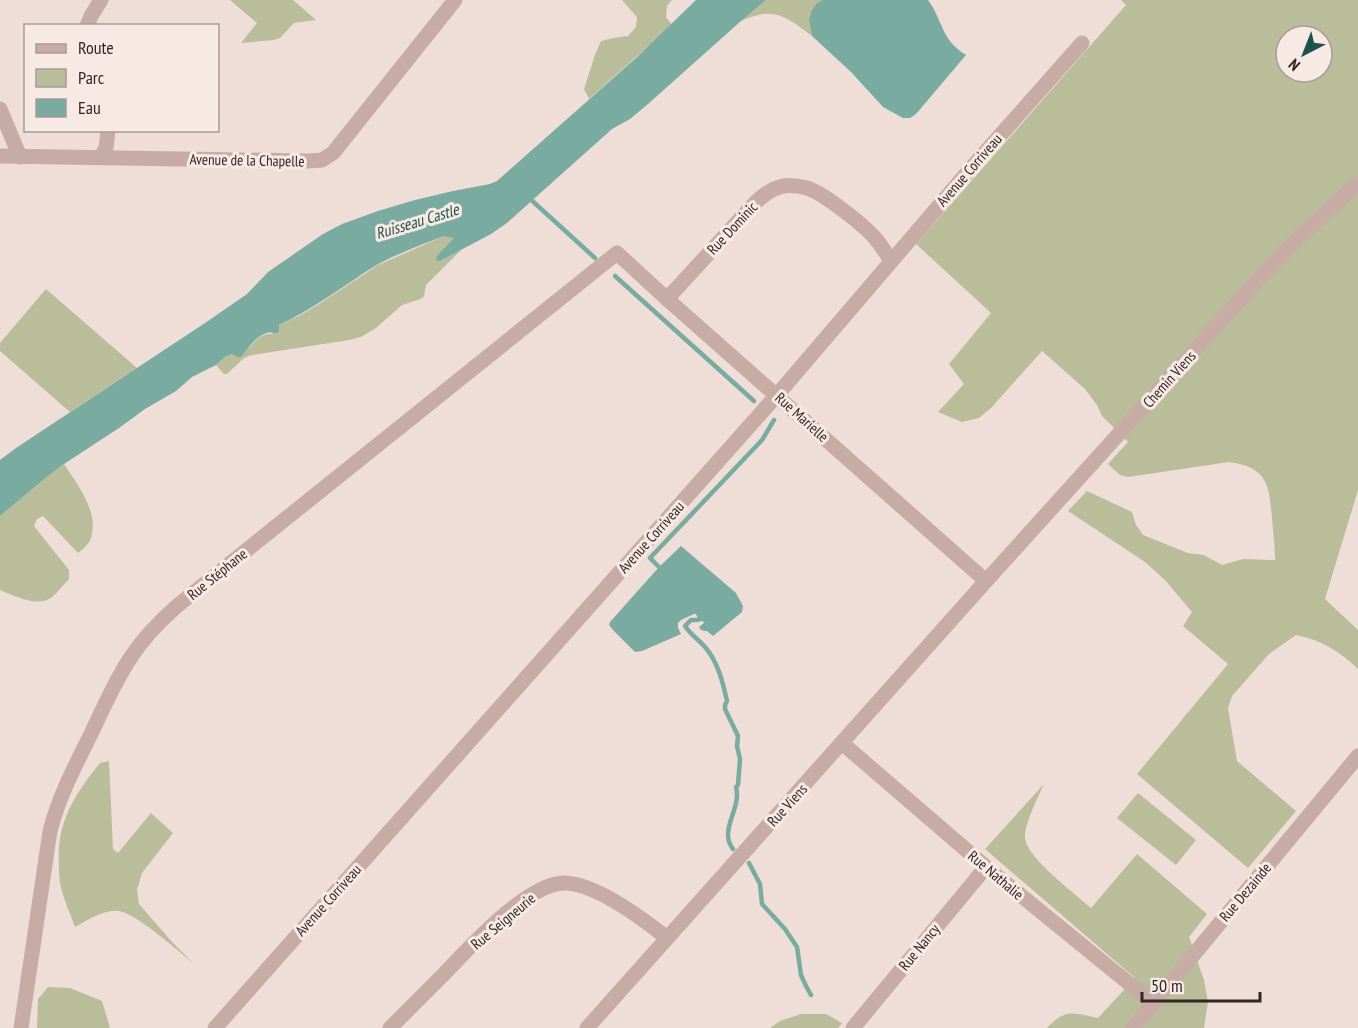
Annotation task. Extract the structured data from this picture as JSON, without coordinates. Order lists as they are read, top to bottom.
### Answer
{
  "streets": {
    "street": [
      "Avenue de la Chapelle",
      "Avenue Corriveau",
      "Rue Dominic",
      "Chemin Viens",
      "Rue Marielle",
      "Rue Stéphane",
      "Rue Viens",
      "Rue Nathalie",
      "Rue Dezainde",
      "Rue Seigneurie",
      "Rue Nancy"
    ]
  },
  "crossings": [
    ["Avenue Corriveau", "Rue Dominic"],
    ["Avenue Corriveau", "Rue Marielle"],
    ["Rue Dominic", "Rue Marielle"],
    ["Chemin Viens", "Rue Marielle"],
    ["Chemin Viens", "Rue Viens"],
    ["Rue Marielle", "Rue Stéphane"],
    ["Rue Marielle", "Rue Viens"],
    ["Rue Viens", "Rue Nathalie"],
    ["Rue Viens", "Rue Seigneurie"],
    ["Rue Nathalie", "Rue Dezainde"],
    ["Rue Nathalie", "Rue Nancy"]
  ],
  "water": ["Ruisseau Castle"],
  "legend": ["Route", "Parc", "Eau"],
  "scale_bar": "50 m",
  "north": "bottom left"
}
